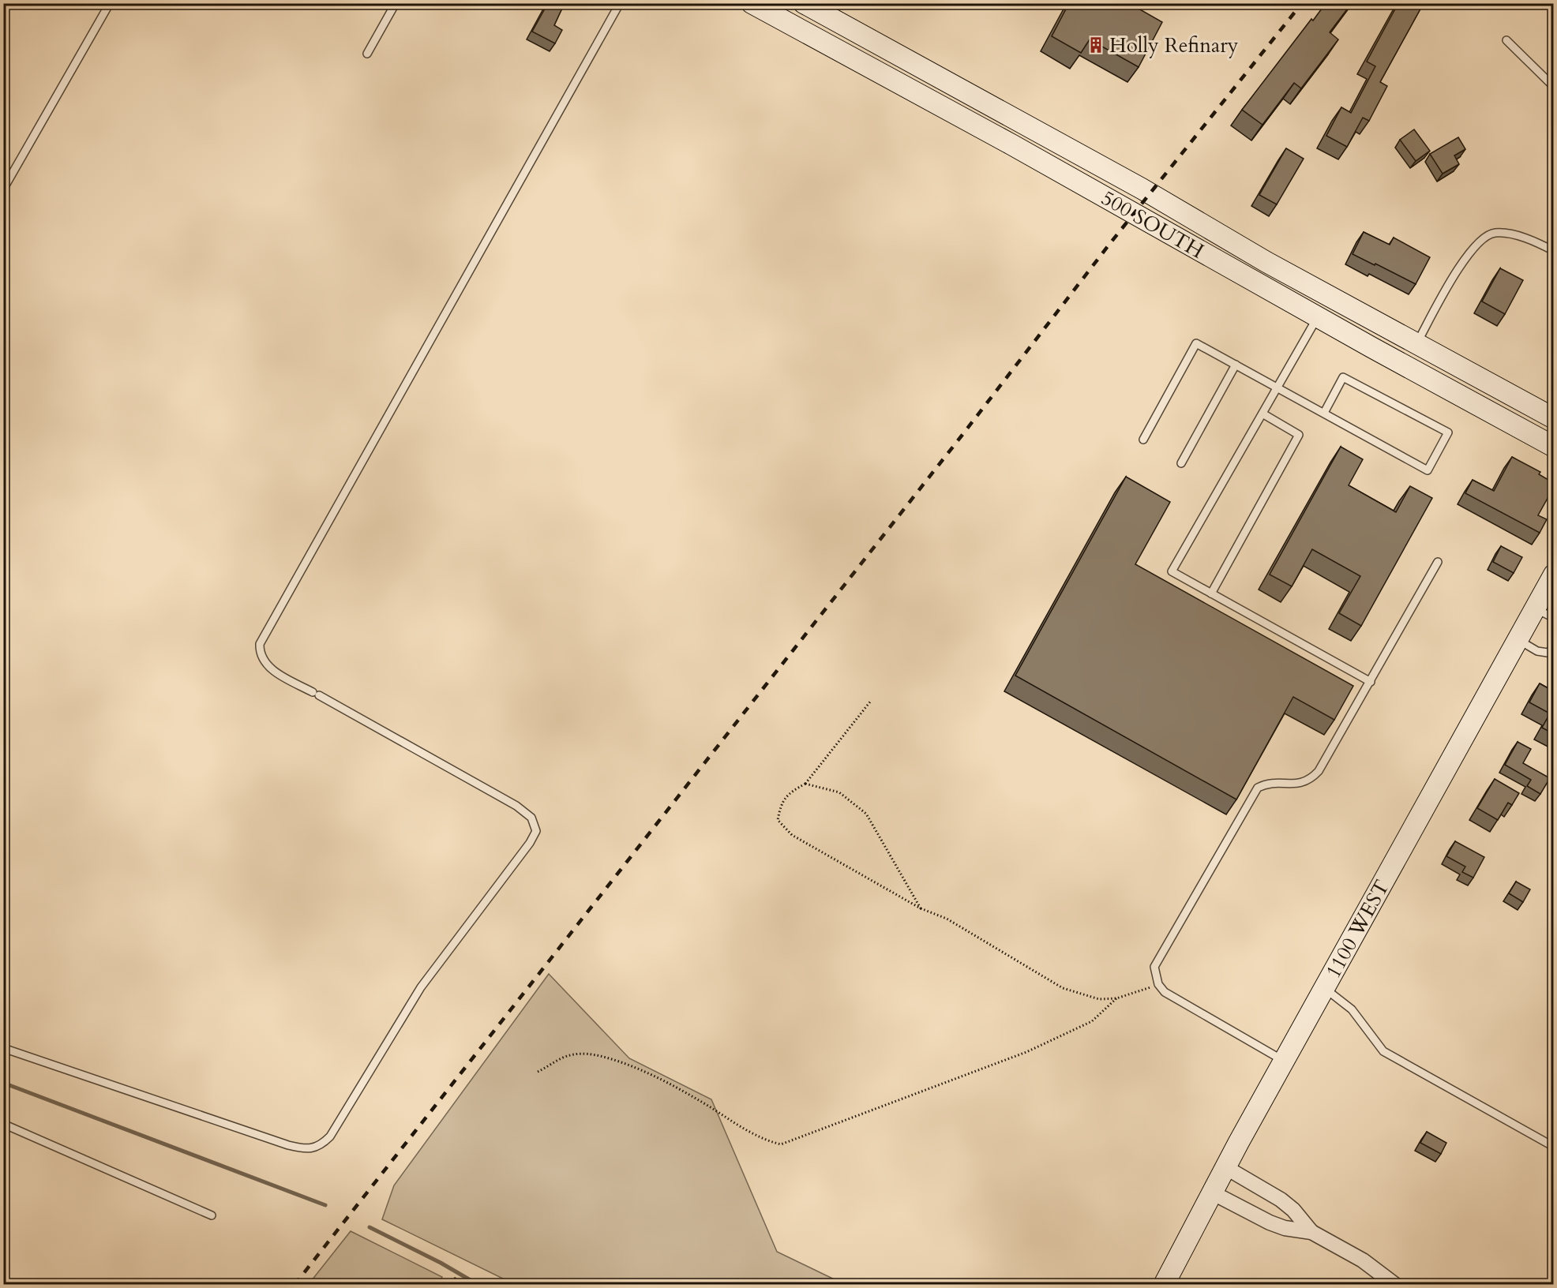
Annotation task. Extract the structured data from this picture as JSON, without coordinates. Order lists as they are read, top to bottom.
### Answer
{
  "streets": {
    "main road": ["500 SOUTH", "1100 WEST"]
  },
  "places": {
    "building": ["Holly Refinary"]
  }
}
